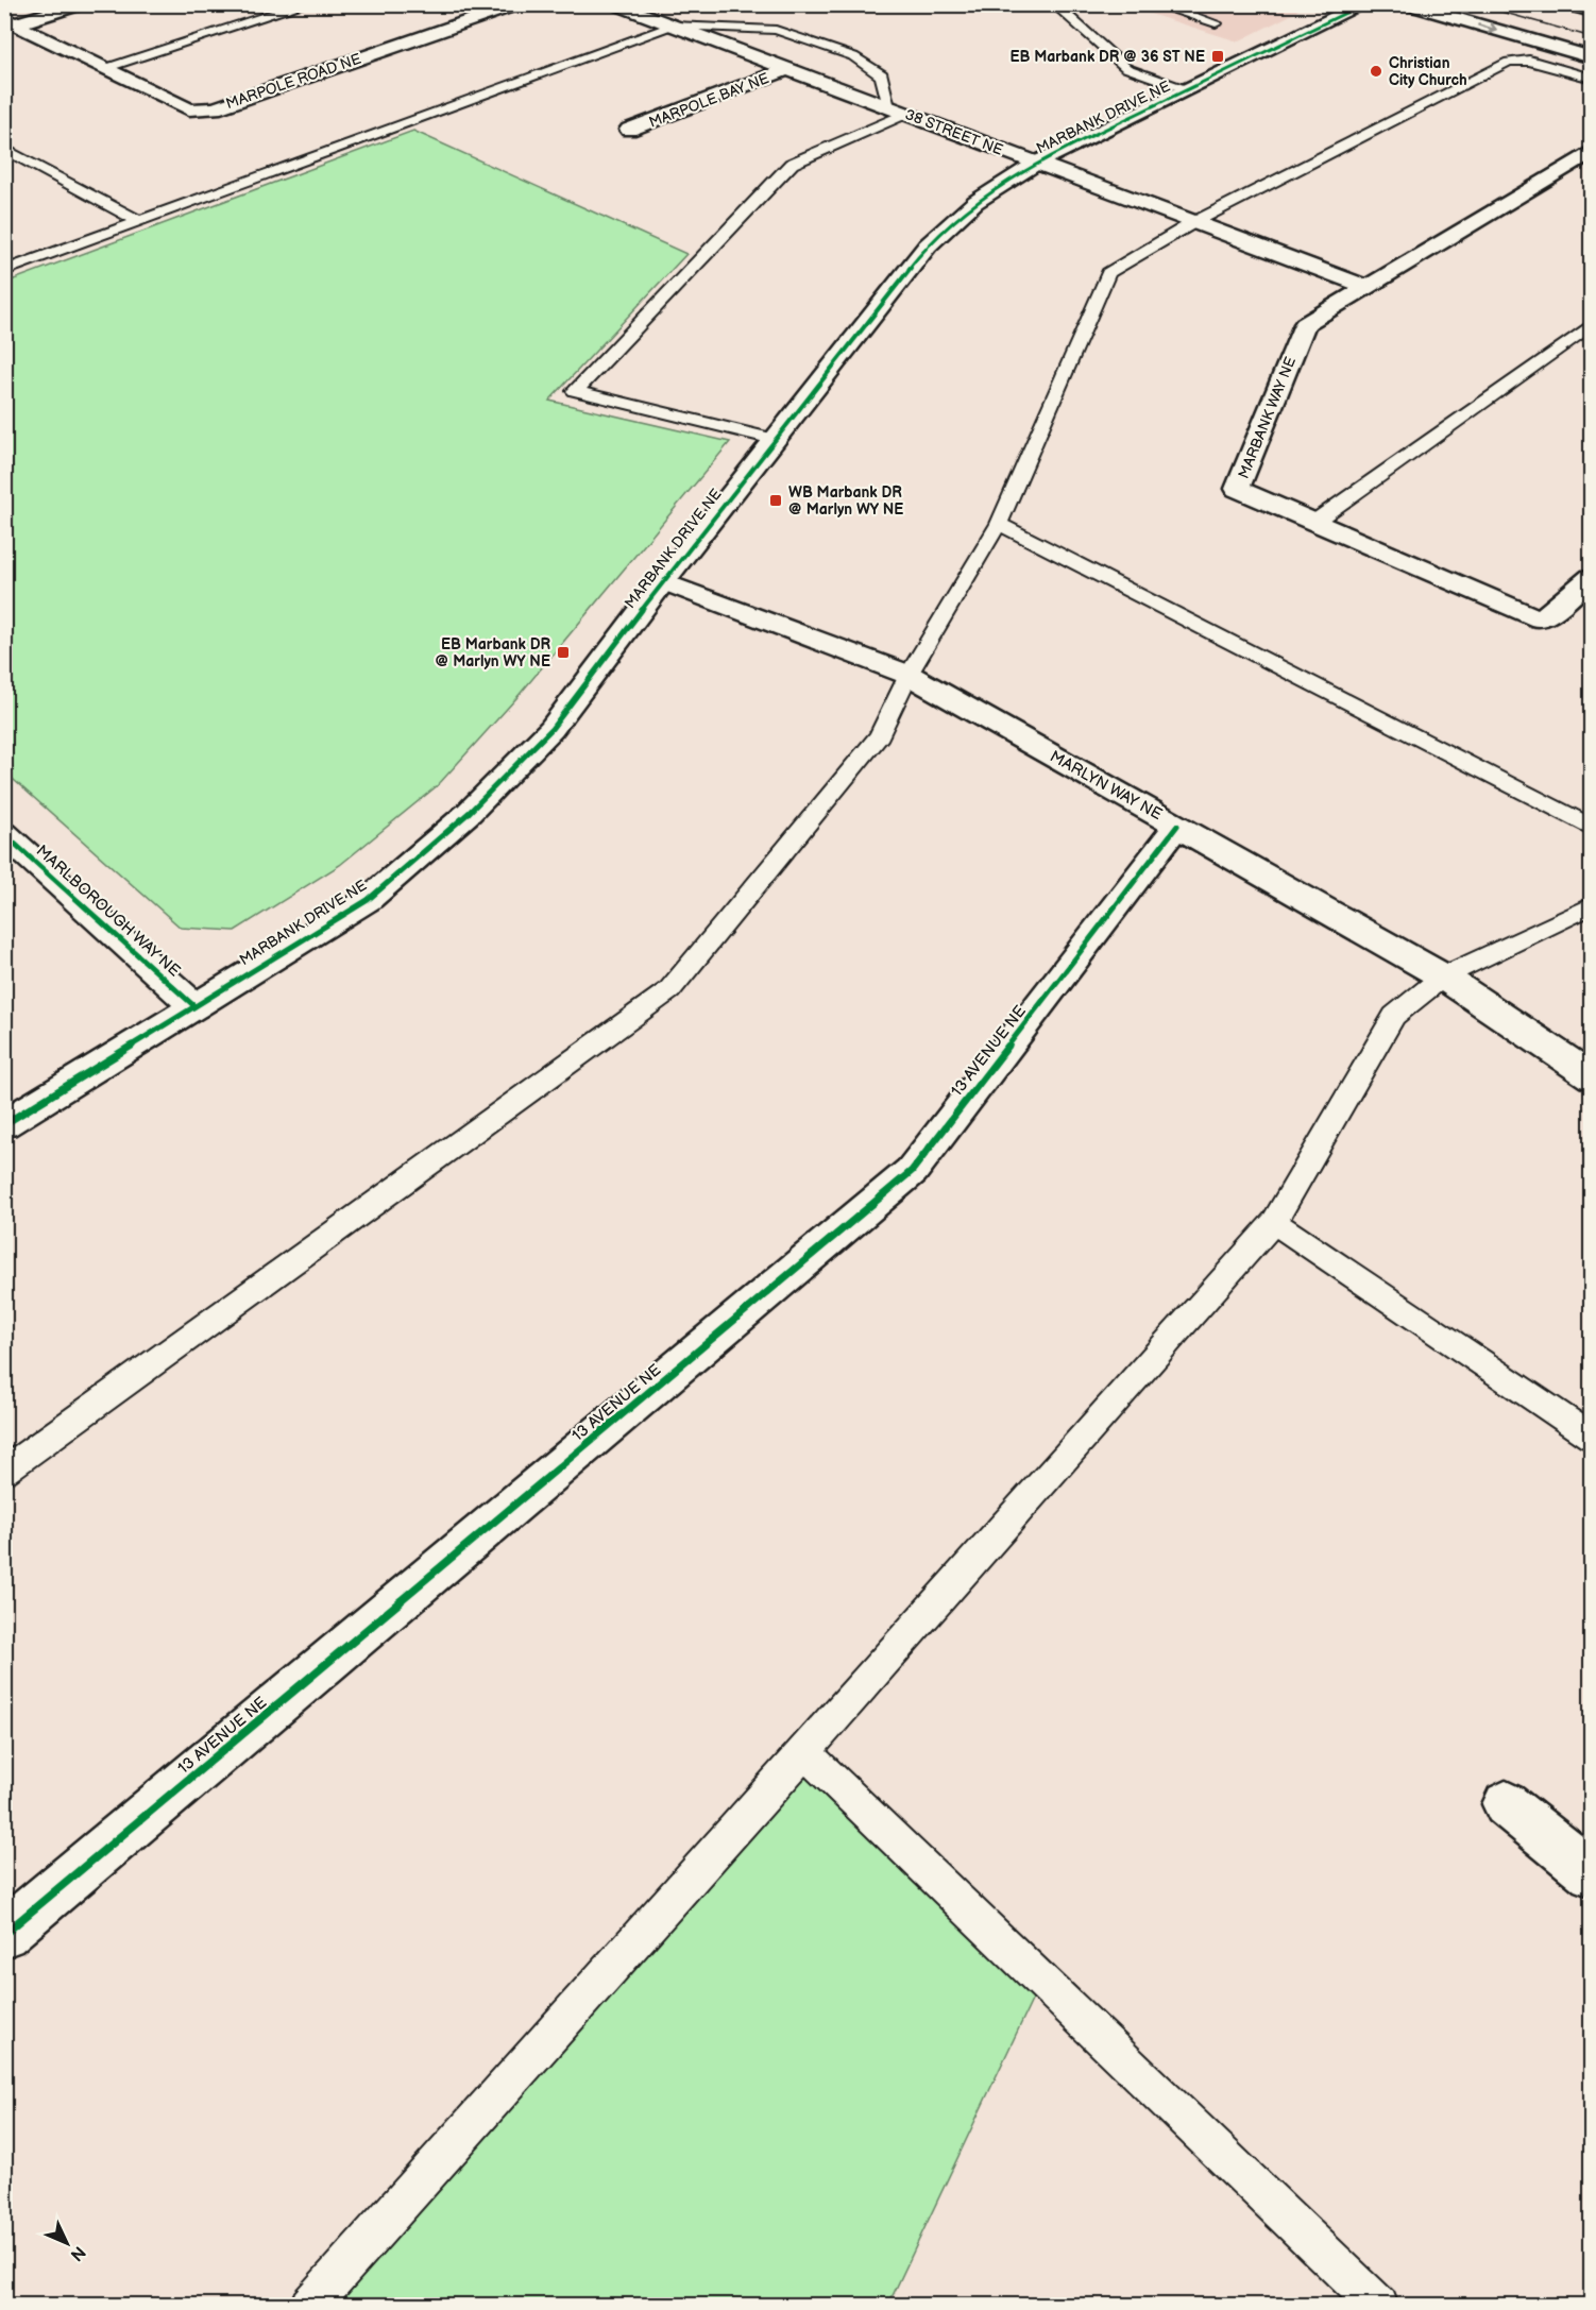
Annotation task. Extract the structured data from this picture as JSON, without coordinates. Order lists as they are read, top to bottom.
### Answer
{
  "streets": {
    "street": [
      "MARPOLE ROAD NE",
      "MARPOLE BAY NE",
      "MARBANK DRIVE NE",
      "38 STREET NE",
      "MARBANK WAY NE",
      "MARLYN WAY NE",
      "MARLBOROUGH WAY NE",
      "13 AVENUE NE"
    ]
  },
  "crossings": [
    ["MARPOLE BAY NE", "38 STREET NE"],
    ["MARBANK DRIVE NE", "38 STREET NE"],
    ["MARBANK DRIVE NE", "MARLYN WAY NE"],
    ["MARBANK DRIVE NE", "MARLBOROUGH WAY NE"],
    ["38 STREET NE", "MARBANK WAY NE"],
    ["MARLYN WAY NE", "13 AVENUE NE"]
  ],
  "places": {
    "transit": ["EB Marbank DR @ 36 ST NE", "WB Marbank DR @ Marlyn WY NE", "EB Marbank DR @ Marlyn WY NE"],
    "other": ["Christian City Church"]
  },
  "north": "bottom right"
}
